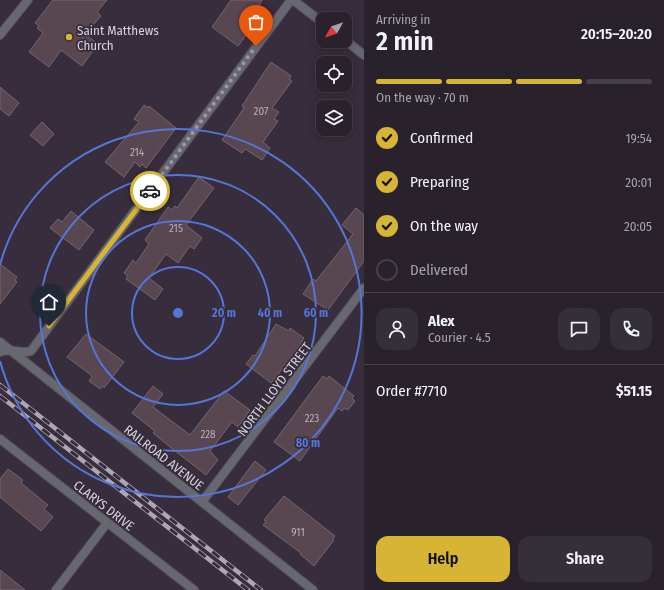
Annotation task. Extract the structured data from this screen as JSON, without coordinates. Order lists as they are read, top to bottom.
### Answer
{
  "streets": {
    "street": ["NORTH LLOYD STREET", "RAILROAD AVENUE", "CLARYS DRIVE"]
  },
  "crossings": [
    ["NORTH LLOYD STREET", "RAILROAD AVENUE"]
  ],
  "places": ["Saint Matthews Church"],
  "house_numbers": [
    "207",
    "214",
    "215",
    "223",
    "228",
    "911"
  ],
  "north": "bottom left",
  "page": {
    "heading": ["2 min", "Arriving in", "20:15–20:20"],
    "panel": [
      "Alex",
      "Courier · 4.5",
      "Order #7710",
      "$51.15"
    ],
    "bar": "On the way · 70 m",
    "list": [
      ["Confirmed", "19:54"],
      ["Preparing", "20:01"],
      ["On the way", "20:05"],
      "Delivered"
    ],
    "buttons": ["Help", "Share"]
  },
  "rings": [
    "20 m",
    "40 m",
    "60 m",
    "80 m"
  ]
}
